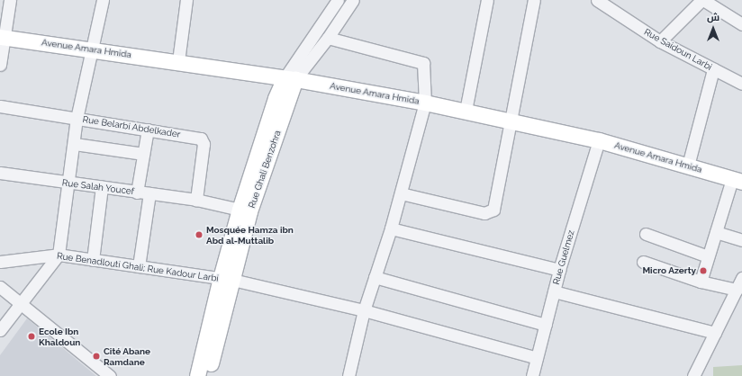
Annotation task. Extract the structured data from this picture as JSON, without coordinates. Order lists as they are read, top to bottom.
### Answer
{
  "streets": {
    "main road": ["Avenue Amara Hmida", "Rue Ghali Benzohra"],
    "street": [
      "Rue Saidoun Larbi",
      "Rue Belarbi Abdelkader",
      "Rue Salah Youcef",
      "Rue Guelmez",
      "Rue Benadlouti Ghali; Rue Kadour Larbi"
    ]
  },
  "crossings": [
    ["Avenue Amara Hmida", "Rue Ghali Benzohra"],
    ["Avenue Amara Hmida", "Rue Guelmez"],
    ["Rue Belarbi Abdelkader", "Rue Salah Youcef"],
    ["Rue Ghali Benzohra", "Rue Salah Youcef"],
    ["Rue Ghali Benzohra", "Rue Benadlouti Ghali; Rue Kadour Larbi"],
    ["Rue Guelmez", "Rue Benadlouti Ghali; Rue Kadour Larbi"]
  ],
  "places": [
    "Mosquée Hamza ibn Abd al-Muttalib",
    "Micro Azerty",
    "Ecole Ibn Khaldoun",
    "Cité Abane Ramdane"
  ],
  "north": "top"
}
